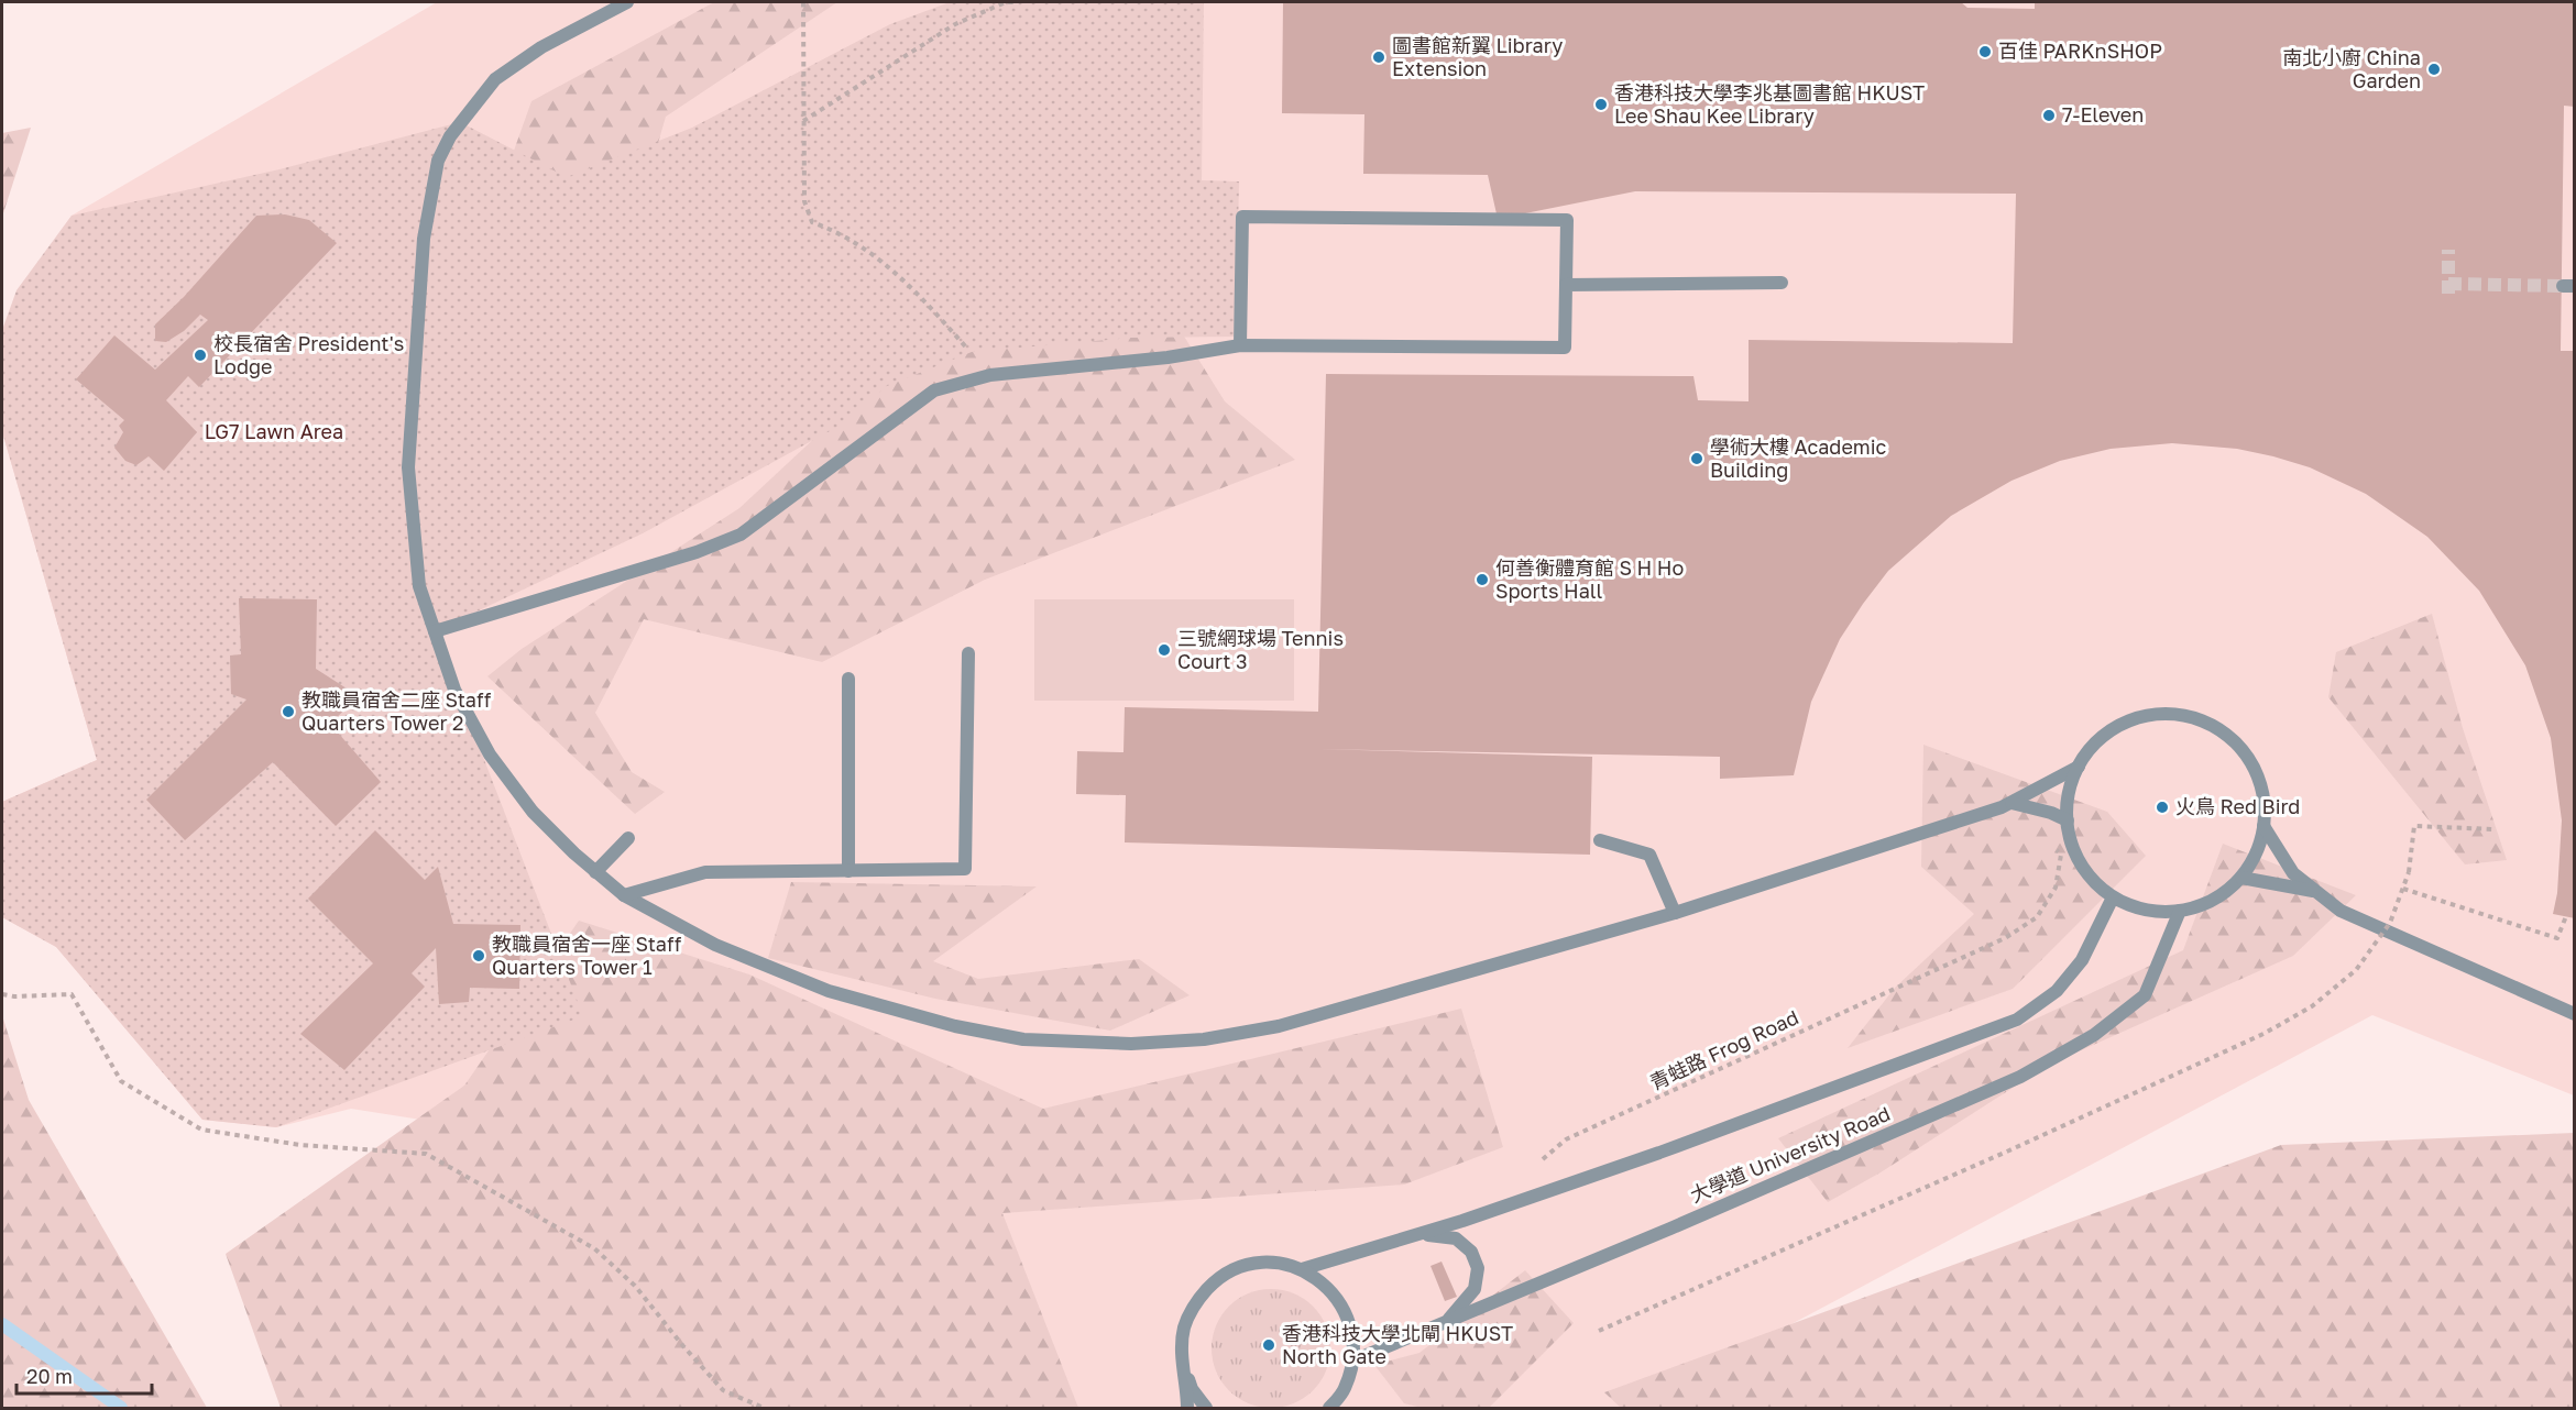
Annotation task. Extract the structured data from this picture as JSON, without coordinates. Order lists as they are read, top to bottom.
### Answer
{
  "streets": {
    "street": ["大學道 University Road"],
    "path": ["青蛙路 Frog Road"]
  },
  "parks": ["LG7 Lawn Area"],
  "places": [
    "百佳 PARKnSHOP",
    "圖書館新翼 Library Extension",
    "南北小廚 China Garden",
    "香港科技大學李兆基圖書館 HKUST Lee Shau Kee Library",
    "7-Eleven",
    "校長宿舍 President's Lodge",
    "學術大樓 Academic Building",
    "何善衡體育館 S H Ho Sports Hall",
    "三號網球場 Tennis Court 3",
    "教職員宿舍二座 Staff Quarters Tower 2",
    "火鳥 Red Bird",
    "教職員宿舍一座 Staff Quarters Tower 1",
    "香港科技大學北閘 HKUST North Gate"
  ],
  "scale_bar": "20 m"
}
